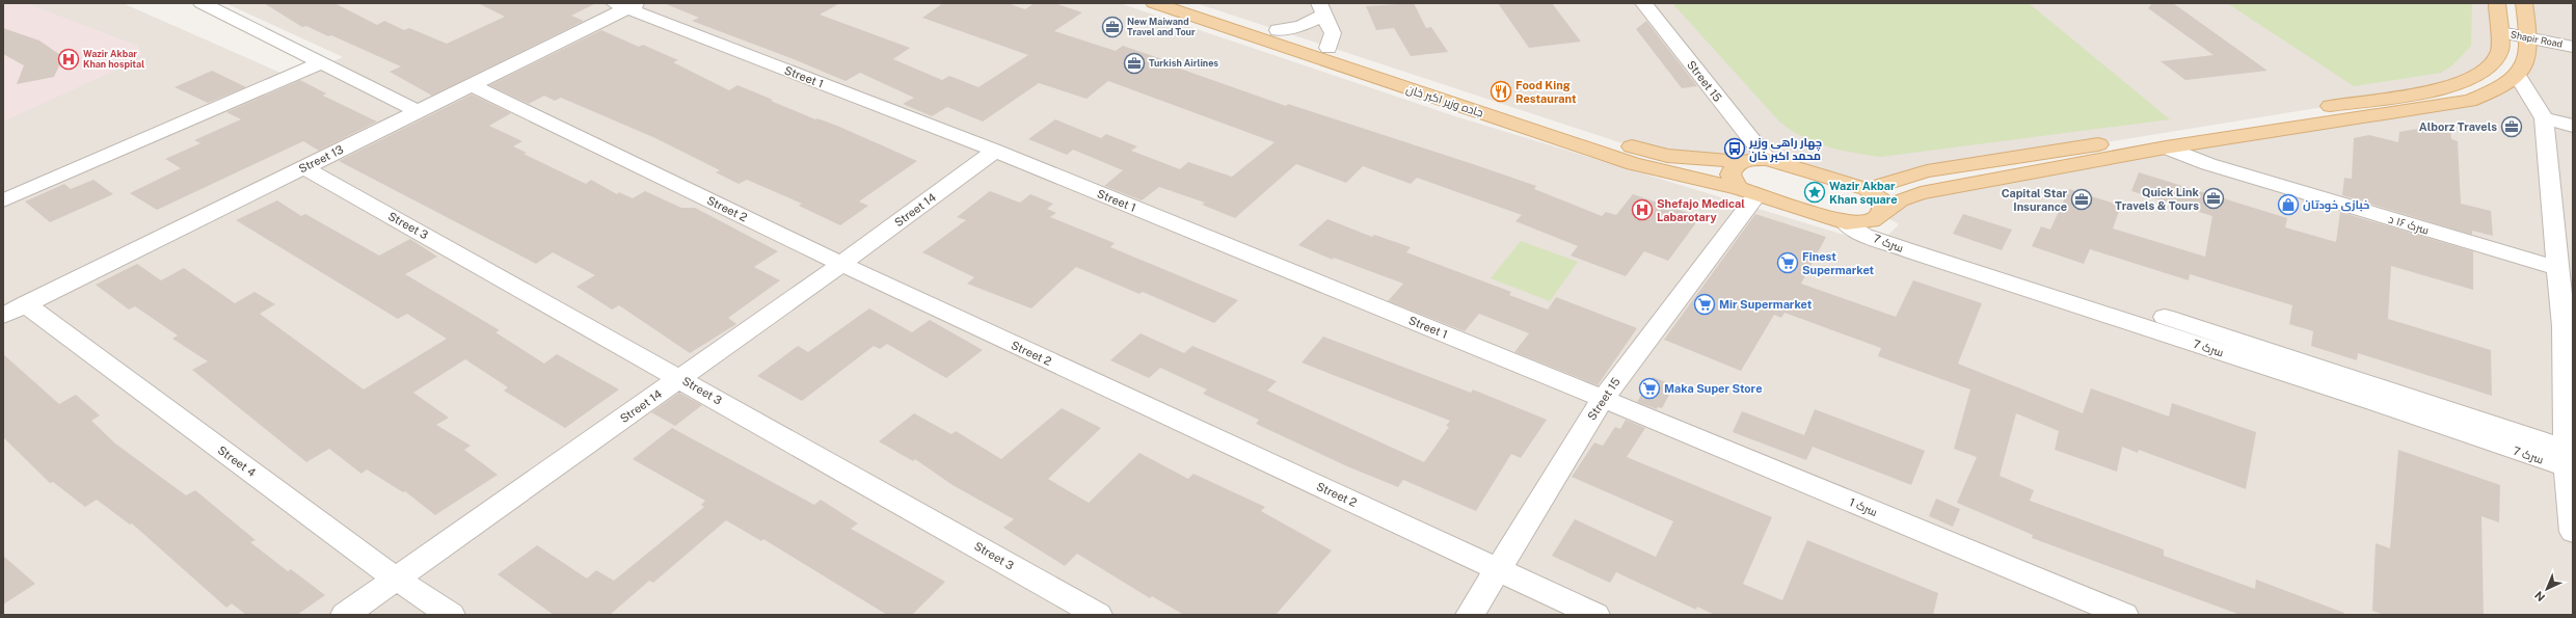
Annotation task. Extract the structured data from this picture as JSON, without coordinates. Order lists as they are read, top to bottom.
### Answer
{
  "streets": {
    "main road": ["جاده وزیر اکبر خان"],
    "street": [
      "Shapir Road",
      "Street 1",
      "Street 15",
      "Street 13",
      "Street 2",
      "Street 14",
      "سرک ۱۶ د",
      "Street 3",
      "سرک 7",
      "Street 4",
      "سرک 1"
    ]
  },
  "crossings": [
    ["Street 1", "Street 15"],
    ["Street 1", "Street 13"],
    ["Street 1", "Street 14"],
    ["Street 1", "سرک 1"],
    ["Street 15", "جاده وزیر اکبر خان"],
    ["Street 15", "Street 2"],
    ["Street 15", "سرک 1"],
    ["جاده وزیر اکبر خان", "سرک 7"],
    ["Street 13", "Street 2"],
    ["Street 13", "Street 3"],
    ["Street 13", "Street 4"],
    ["Street 2", "Street 14"],
    ["Street 14", "Street 3"],
    ["Street 14", "Street 4"]
  ],
  "places": {
    "office": [
      "New Maiwand Travel and Tour",
      "Turkish Airlines",
      "Alborz Travels",
      "Quick Link Travels & Tours",
      "Capital Star Insurance"
    ],
    "hospital": ["Wazir Akbar Khan hospital", "Shefajo Medical Labarotary"],
    "restaurant": ["Food King Restaurant"],
    "bus stop": ["چهار راهی وزیر محمد اکبر خان"],
    "place": ["Wazir Akbar Khan square"],
    "shop": ["خبازی خودتان"],
    "supermarket": ["Finest Supermarket", "Mir Supermarket", "Maka Super Store"]
  },
  "north": "bottom left"
}
